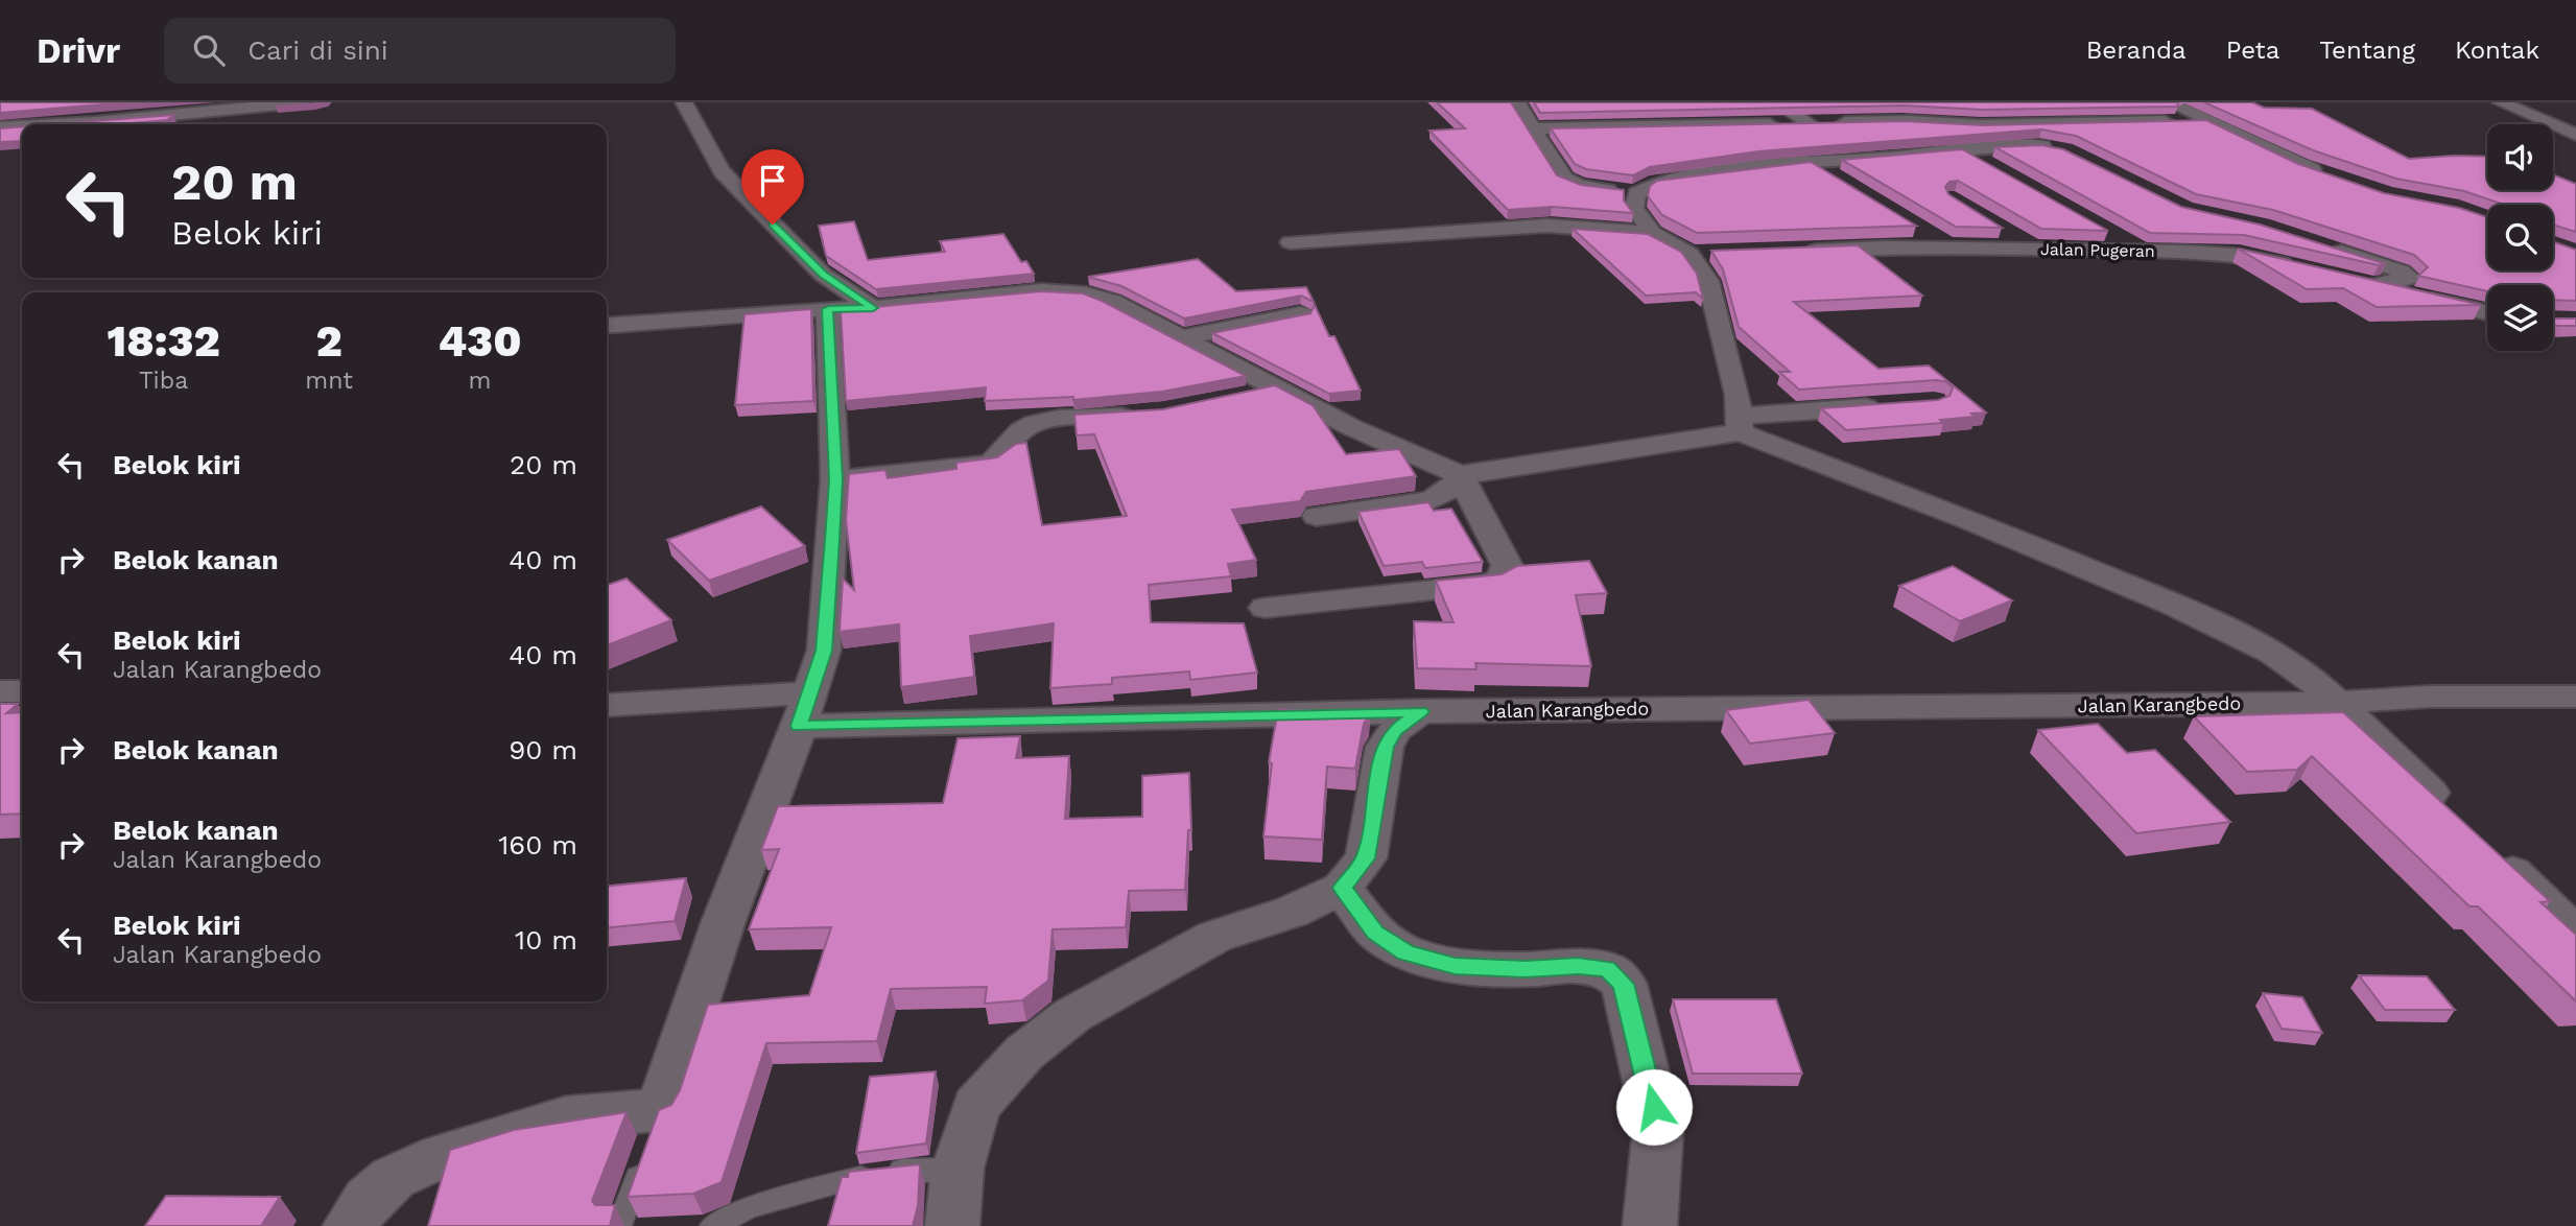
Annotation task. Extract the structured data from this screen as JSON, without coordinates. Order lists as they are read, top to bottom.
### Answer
{
  "streets": {
    "street": ["Jalan Pugeran", "Jalan Karangbedo"]
  },
  "page": {
    "header": "Drivr",
    "search": "Cari di sini",
    "nav": [
      "Beranda",
      "Peta",
      "Tentang",
      "Kontak"
    ],
    "turn": ["20 m", "Belok kiri"],
    "eta": [
      "18:32",
      "Tiba",
      "2",
      "mnt",
      "430",
      "m"
    ],
    "list": [
      {
        "name": "Belok kiri",
        "value": "20 m"
      },
      {
        "name": "Belok kanan",
        "value": "40 m"
      },
      {
        "name": "Belok kiri",
        "note": "Jalan Karangbedo",
        "value": "40 m"
      },
      {
        "name": "Belok kanan",
        "value": "90 m"
      },
      {
        "name": "Belok kanan",
        "note": "Jalan Karangbedo",
        "value": "160 m"
      },
      {
        "name": "Belok kiri",
        "note": "Jalan Karangbedo",
        "value": "10 m"
      }
    ]
  }
}
